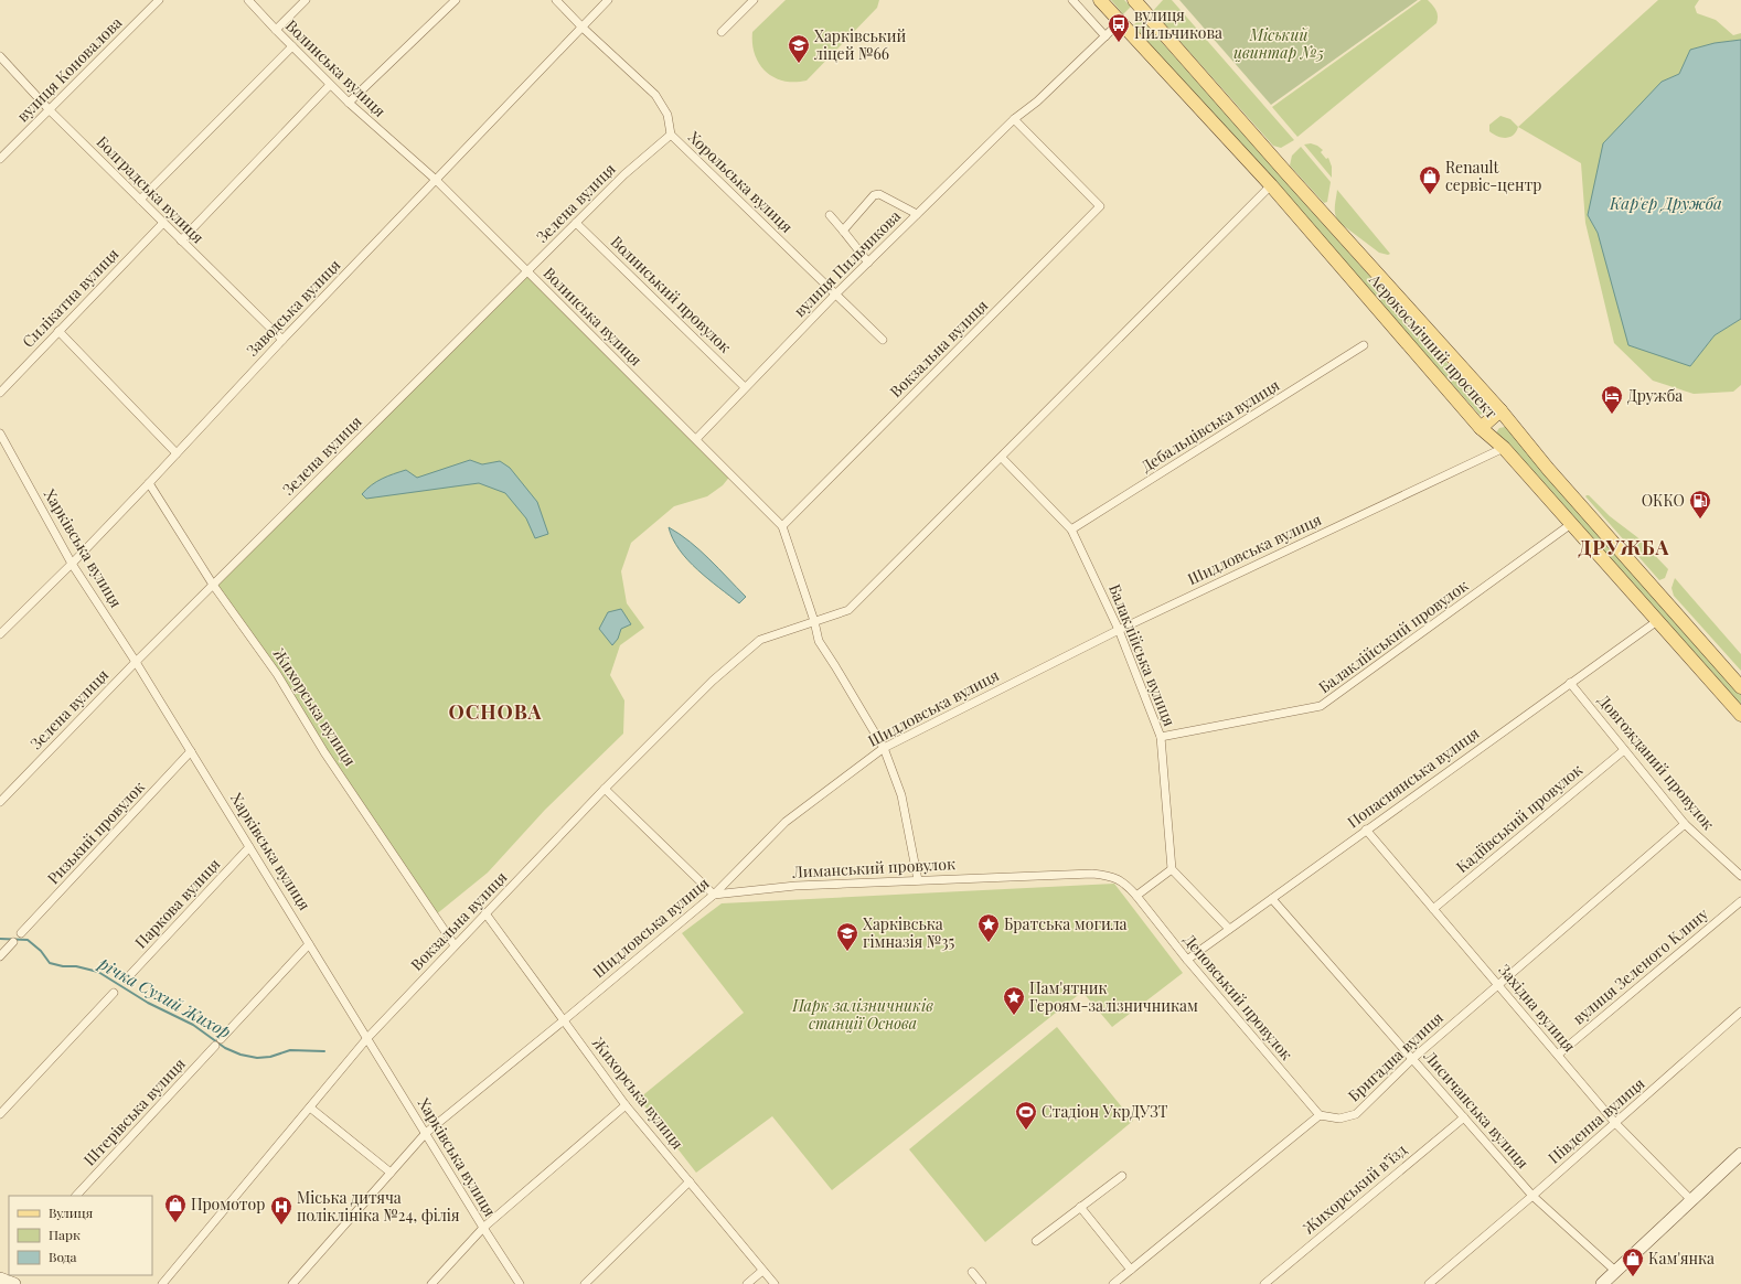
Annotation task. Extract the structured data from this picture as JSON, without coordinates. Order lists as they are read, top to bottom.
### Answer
{
  "streets": {
    "main road": ["Аерокосмічний проспект"],
    "street": [
      "Волинська вулиця",
      "вулиця Коновалова",
      "Хорольська вулиця",
      "Болградська вулиця",
      "Зелена вулиця",
      "вулиця Пильчикова",
      "Волинський провулок",
      "Силікатна вулиця",
      "Заводська вулиця",
      "Вокзальна вулиця",
      "Дебальцівська вулиця",
      "Харківська вулиця",
      "Шидловська вулиця",
      "Балаклійський провулок",
      "Балаклійська вулиця",
      "Жихорська вулиця",
      "Довгожданий провулок",
      "Попаснянська вулиця",
      "Кадіївський провулок",
      "Ризький провулок",
      "Лиманський провулок",
      "Паркова вулиця",
      "вулиця Зеленого Клину",
      "Деповський провулок",
      "Західна вулиця",
      "Бригадна вулиця",
      "Лисичанська вулиця",
      "Штерівська вулиця",
      "Південна вулиця",
      "Жихорський в’їзд"
    ]
  },
  "crossings": [
    ["Волинська вулиця", "Зелена вулиця"],
    ["Волинська вулиця", "вулиця Пильчикова"],
    ["Волинська вулиця", "Заводська вулиця"],
    ["Волинська вулиця", "Вокзальна вулиця"],
    ["вулиця Коновалова", "Болградська вулиця"],
    ["Хорольська вулиця", "Зелена вулиця"],
    ["Хорольська вулиця", "вулиця Пильчикова"],
    ["Хорольська вулиця", "Заводська вулиця"],
    ["Болградська вулиця", "Силікатна вулиця"],
    ["Болградська вулиця", "Заводська вулиця"],
    ["Зелена вулиця", "Волинський провулок"],
    ["Зелена вулиця", "Харківська вулиця"],
    ["Зелена вулиця", "Жихорська вулиця"],
    ["вулиця Пильчикова", "Волинський провулок"],
    ["вулиця Пильчикова", "Аерокосмічний проспект"],
    ["вулиця Пильчикова", "Вокзальна вулиця"],
    ["Заводська вулиця", "Харківська вулиця"],
    ["Заводська вулиця", "Жихорська вулиця"],
    ["Аерокосмічний проспект", "Вокзальна вулиця"],
    ["Аерокосмічний проспект", "Шидловська вулиця"],
    ["Аерокосмічний проспект", "Балаклійський провулок"],
    ["Аерокосмічний проспект", "Попаснянська вулиця"],
    ["Вокзальна вулиця", "Харківська вулиця"],
    ["Вокзальна вулиця", "Балаклійська вулиця"],
    ["Вокзальна вулиця", "Жихорська вулиця"],
    ["Дебальцівська вулиця", "Балаклійська вулиця"],
    ["Харківська вулиця", "Шидловська вулиця"],
    ["Харківська вулиця", "Ризький провулок"],
    ["Харківська вулиця", "Паркова вулиця"],
    ["Шидловська вулиця", "Балаклійська вулиця"],
    ["Шидловська вулиця", "Жихорська вулиця"],
    ["Шидловська вулиця", "Лиманський провулок"],
    ["Балаклійський провулок", "Балаклійська вулиця"],
    ["Довгожданий провулок", "Попаснянська вулиця"],
    ["Довгожданий провулок", "Кадіївський провулок"],
    ["Довгожданий провулок", "Бригадна вулиця"],
    ["Попаснянська вулиця", "Деповський провулок"],
    ["Попаснянська вулиця", "Західна вулиця"],
    ["Попаснянська вулиця", "Лисичанська вулиця"],
    ["Кадіївський провулок", "Західна вулиця"],
    ["Лиманський провулок", "Деповський провулок"],
    ["вулиця Зеленого Клину", "Західна вулиця"],
    ["Деповський провулок", "Бригадна вулиця"],
    ["Західна вулиця", "Бригадна вулиця"],
    ["Західна вулиця", "Південна вулиця"],
    ["Бригадна вулиця", "Лисичанська вулиця"],
    ["Лисичанська вулиця", "Південна вулиця"],
    ["Лисичанська вулиця", "Жихорський в’їзд"]
  ],
  "districts": ["ДРУЖБА", "ОСНОВА"],
  "water": ["Кар'єр Дружба", "річка Сухий Жихор"],
  "parks": ["Міський цвинтар №5", "Парк залізничників станції Основа"],
  "places": {
    "bus stop": ["вулиця Пильчикова"],
    "school or university": ["Харківський ліцей №66", "Харківська гімназія №35"],
    "shop": ["Renault сервіс-центр", "Промотор", "Кам'янка"],
    "hotel": ["Дружба"],
    "fuel station": ["ОККО"],
    "place": ["Братська могила", "Пам'ятник Героям-залізничникам"],
    "sports": ["Стадіон УкрДУЗТ"],
    "hospital": ["Міська дитяча поліклініка №24, філія"]
  },
  "legend": ["Вулиця", "Парк", "Вода"]
}
